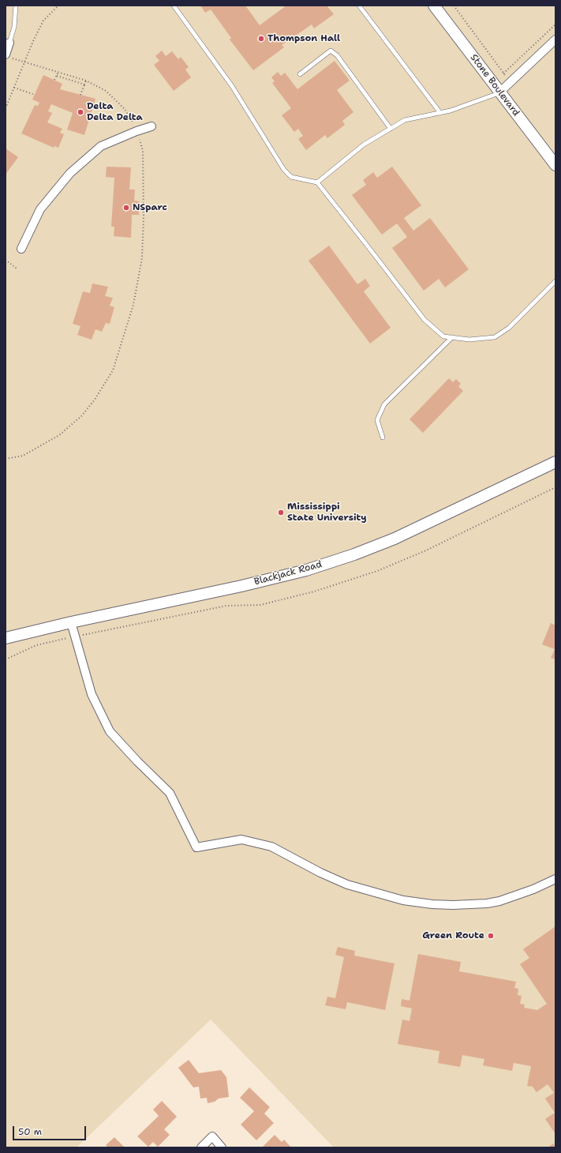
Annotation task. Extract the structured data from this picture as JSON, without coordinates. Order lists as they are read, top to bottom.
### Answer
{
  "streets": {
    "street": ["Stone Boulevard", "Blackjack Road"]
  },
  "places": [
    "Thompson Hall",
    "Delta Delta Delta",
    "NSparc",
    "Mississippi State University",
    "Green Route"
  ],
  "scale_bar": "50 m"
}
